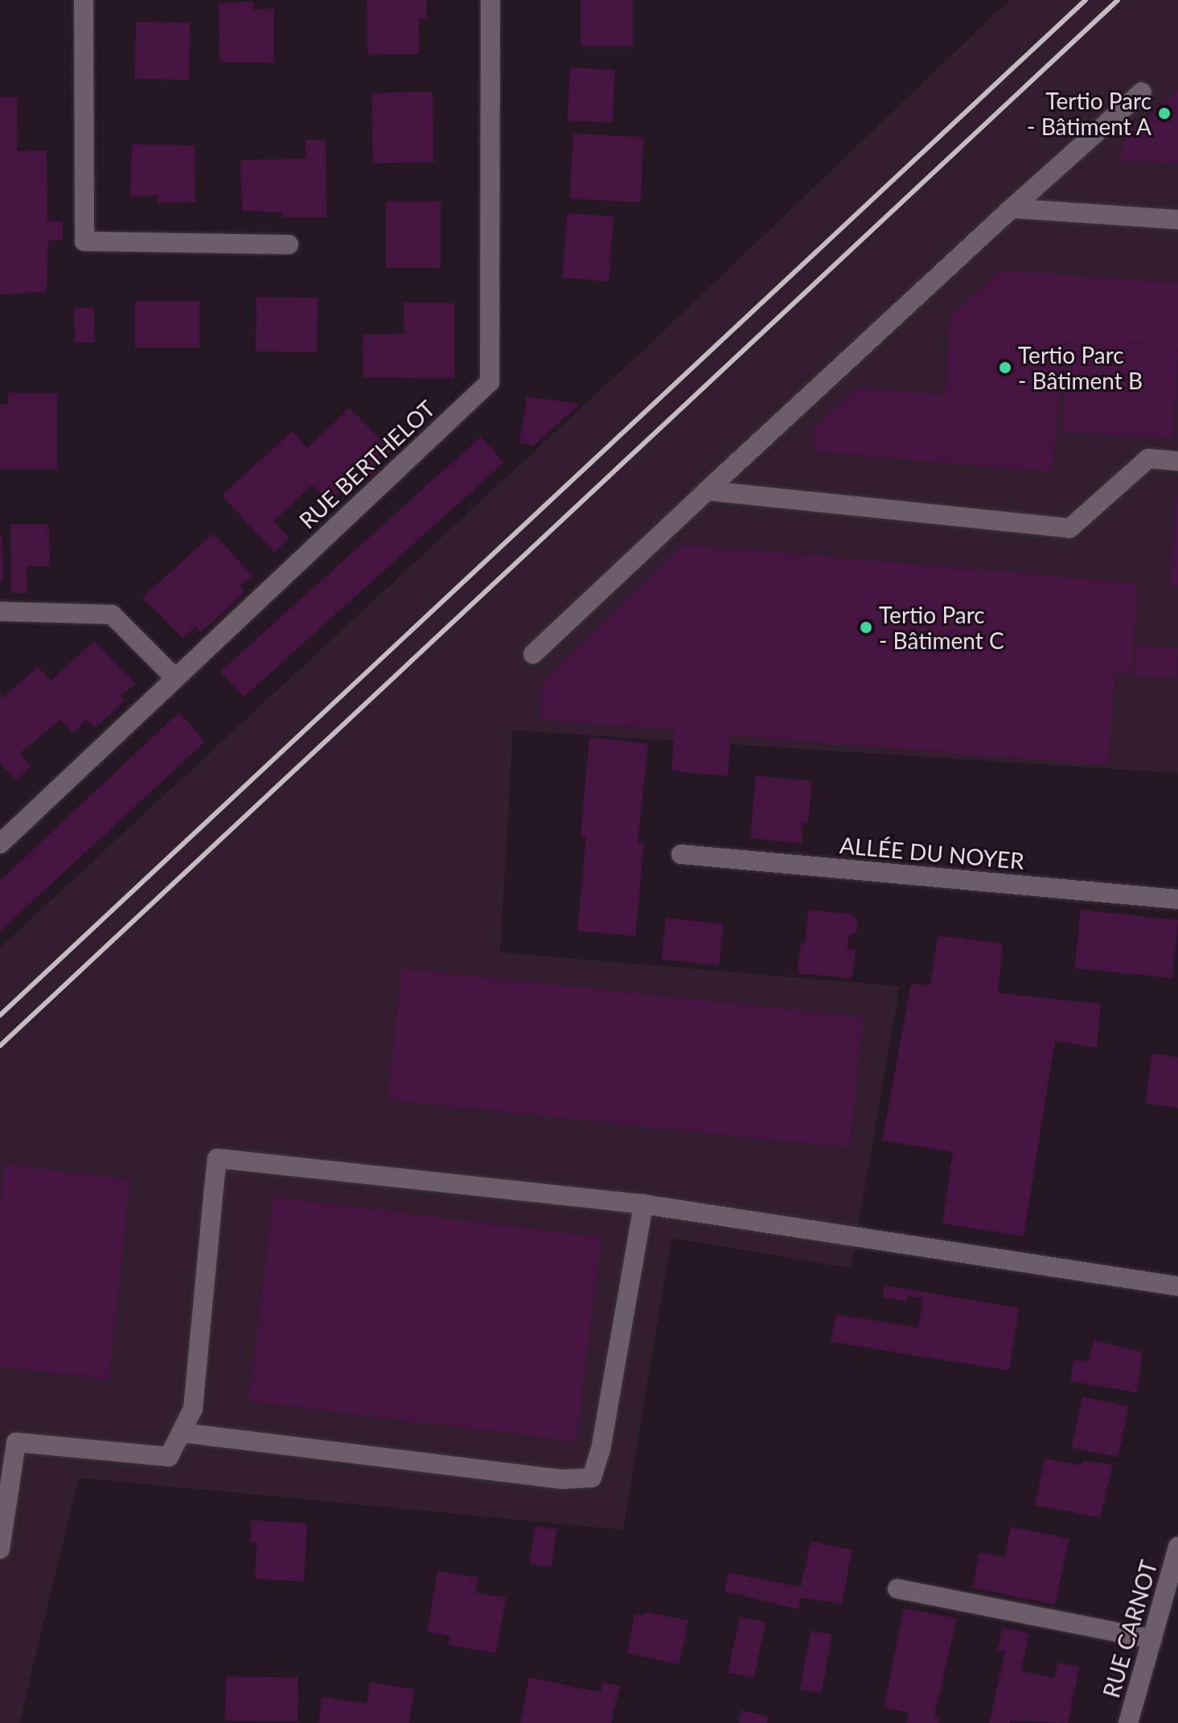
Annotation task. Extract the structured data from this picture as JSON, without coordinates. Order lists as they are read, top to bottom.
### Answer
{
  "streets": {
    "street": ["RUE BERTHELOT", "ALLÉE DU NOYER", "RUE CARNOT"]
  },
  "places": ["Tertio Parc - Bâtiment A", "Tertio Parc - Bâtiment B", "Tertio Parc - Bâtiment C"]
}
